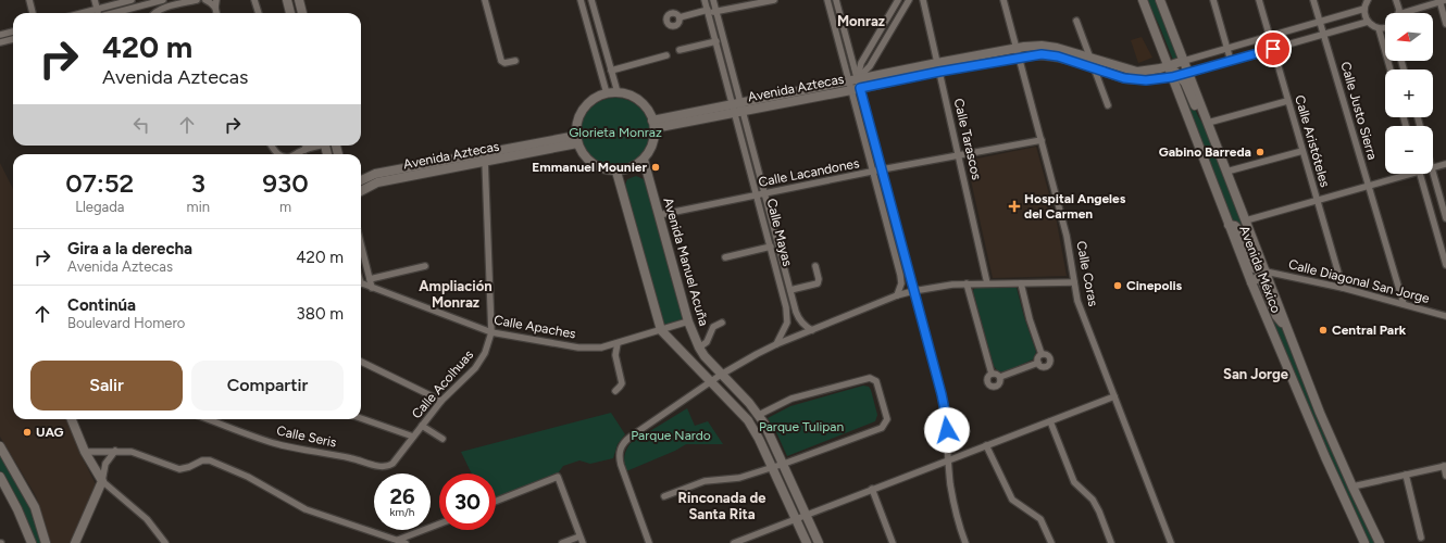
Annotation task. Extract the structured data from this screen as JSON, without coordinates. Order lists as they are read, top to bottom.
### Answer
{
  "streets": {
    "street": [
      "Avenida Aztecas",
      "Calle Justo Sierra",
      "Calle Tarascos",
      "Calle Aristóteles",
      "Calle Lacandones",
      "Calle Mayas",
      "Avenida Manuel Acuña",
      "Avenida México",
      "Calle Coras",
      "Calle Diagonal San Jorge",
      "Calle Apaches",
      "Calle Acolhuas",
      "Calle Seris"
    ]
  },
  "crossings": [
    ["Avenida Aztecas", "Calle Tarascos"],
    ["Avenida Aztecas", "Calle Mayas"],
    ["Avenida Aztecas", "Avenida Manuel Acuña"],
    ["Avenida Aztecas", "Avenida México"],
    ["Avenida Aztecas", "Calle Coras"],
    ["Avenida Aztecas", "Calle Acolhuas"],
    ["Calle Justo Sierra", "Calle Diagonal San Jorge"],
    ["Calle Tarascos", "Calle Lacandones"],
    ["Calle Aristóteles", "Calle Diagonal San Jorge"],
    ["Calle Lacandones", "Calle Mayas"],
    ["Calle Lacandones", "Avenida Manuel Acuña"],
    ["Calle Lacandones", "Calle Coras"],
    ["Avenida Manuel Acuña", "Calle Apaches"],
    ["Avenida México", "Calle Diagonal San Jorge"],
    ["Calle Apaches", "Calle Acolhuas"],
    ["Calle Acolhuas", "Calle Seris"]
  ],
  "districts": [
    "Monraz",
    "Ampliación Monraz",
    "San Jorge",
    "Rinconada de Santa Rita"
  ],
  "parks": ["Glorieta Monraz", "Parque Tulipan", "Parque Nardo"],
  "places": {
    "other": [
      "Gabino Barreda",
      "Emmanuel Mounier",
      "Cinepolis",
      "Central Park",
      "UAG"
    ],
    "health": ["Hospital Angeles del Carmen"]
  },
  "north": "left",
  "page": {
    "map_buttons": ["+", "−"],
    "turn": ["420 m", "Avenida Aztecas"],
    "eta": [
      "07:52",
      "Llegada",
      "3",
      "min",
      "930",
      "m"
    ],
    "list": [
      {
        "name": "Gira a la derecha",
        "note": "Avenida Aztecas",
        "value": "420 m"
      },
      {
        "name": "Continúa",
        "note": "Boulevard Homero",
        "value": "380 m"
      }
    ],
    "buttons": ["Salir", "Compartir"],
    "speed": "26 km/h",
    "limit": "30"
  }
}
